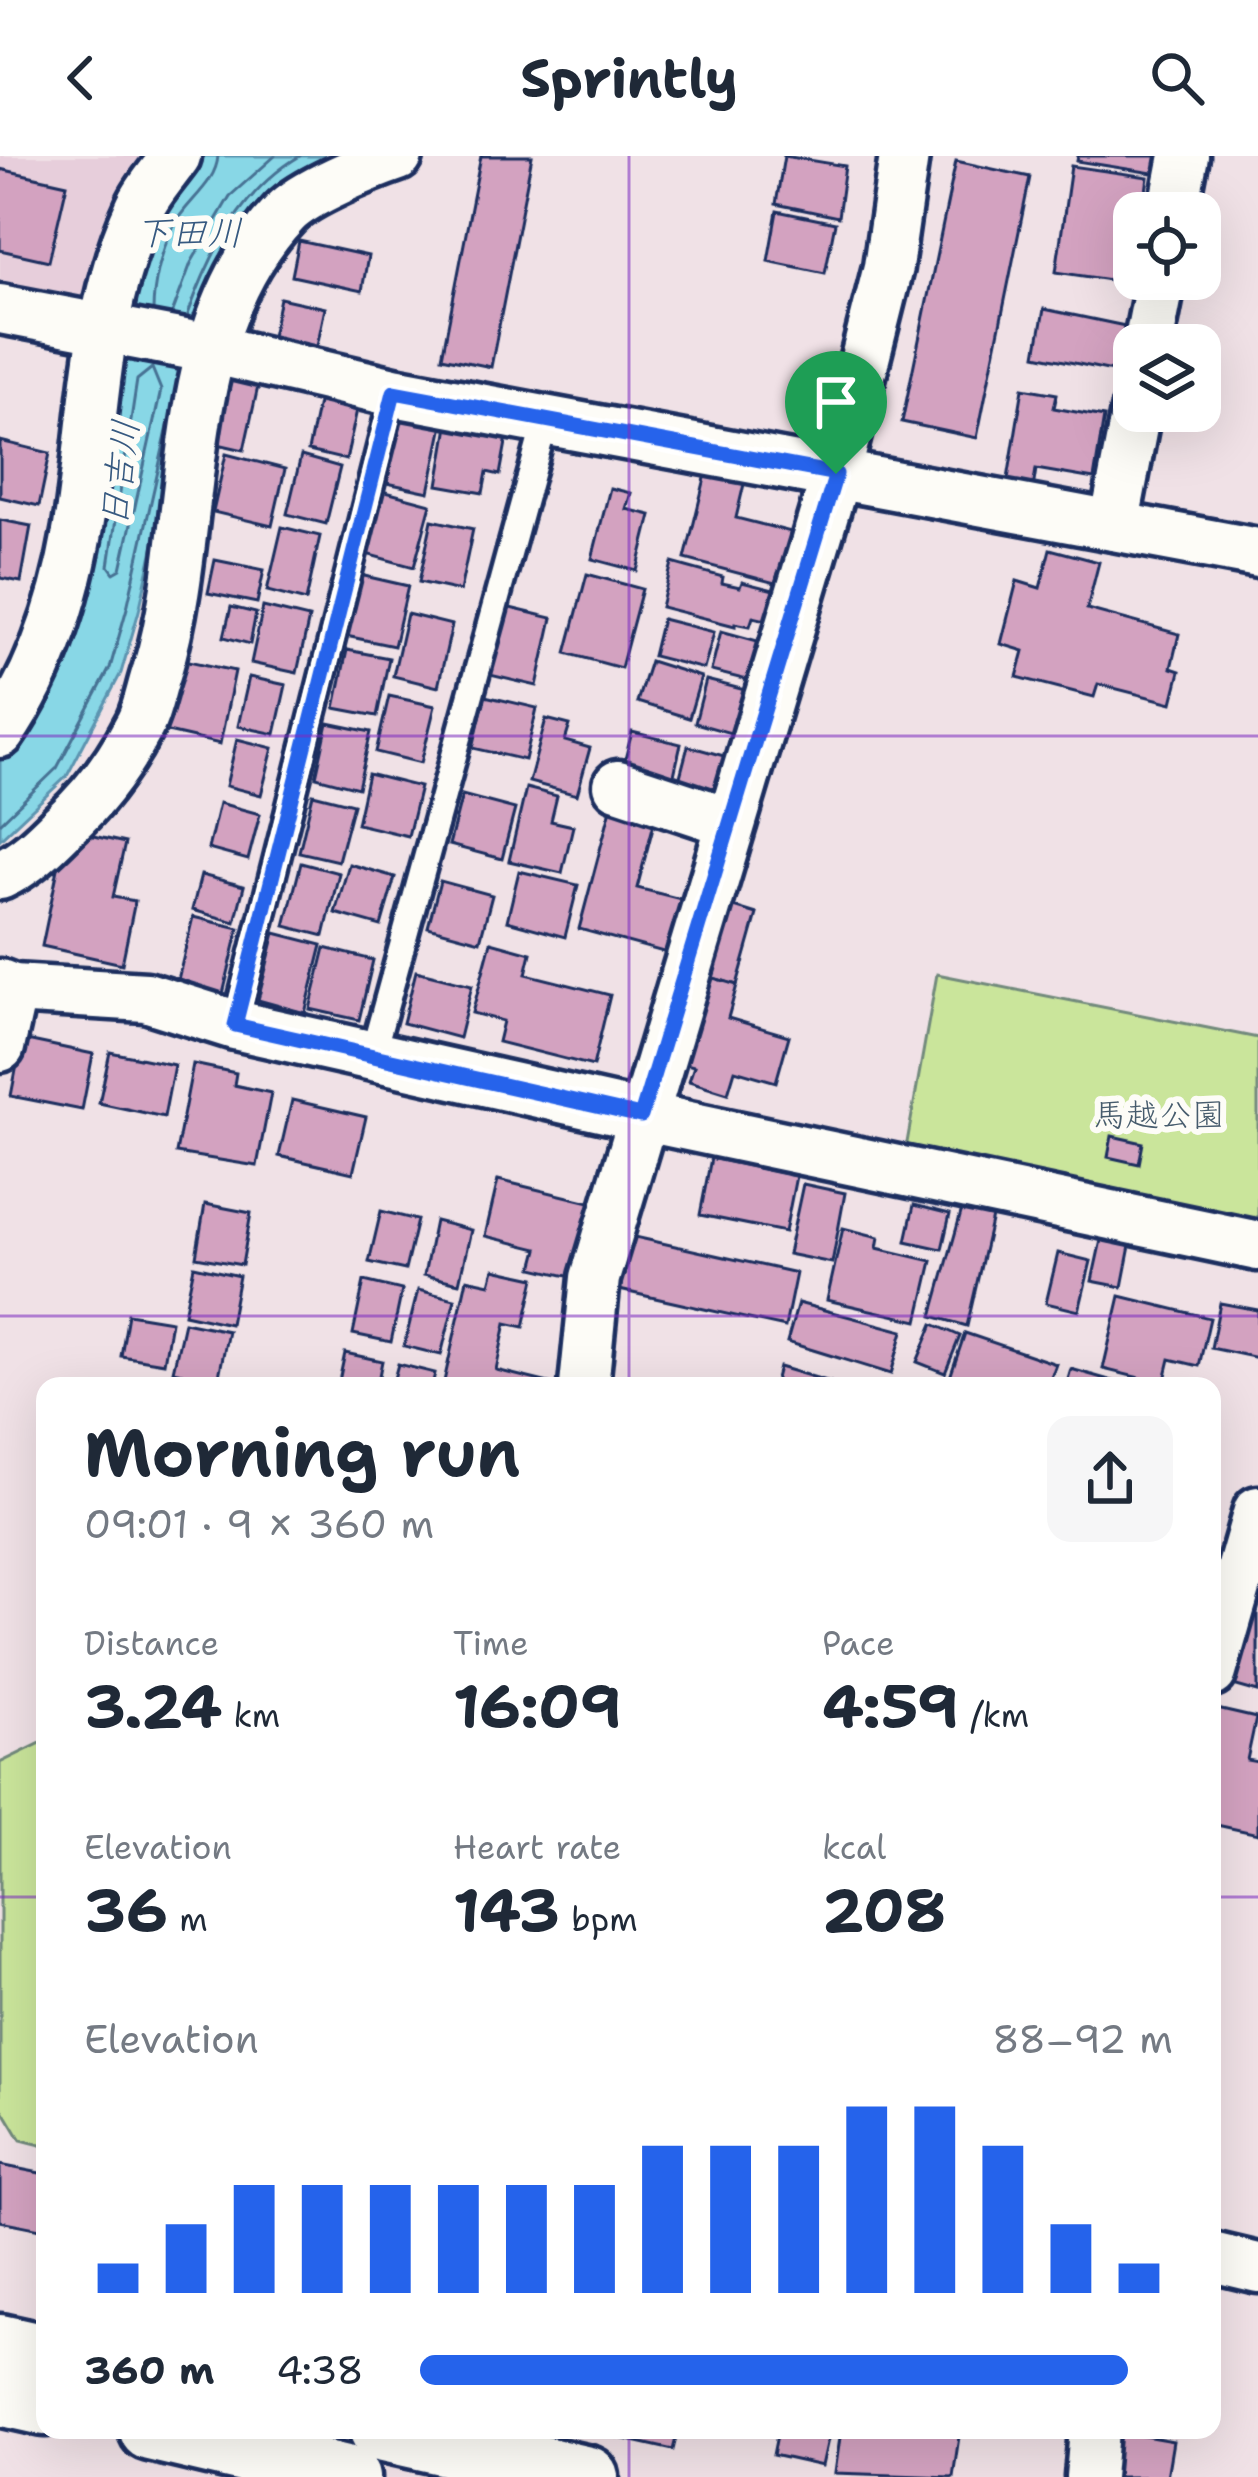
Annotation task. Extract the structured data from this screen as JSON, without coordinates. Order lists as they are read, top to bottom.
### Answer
{
  "water": ["下田川", "日吉川"],
  "parks": ["馬越公園"],
  "page": {
    "header": "Sprintly",
    "heading": ["Morning run", "09:01 · 9 × 360 m"],
    "stats": [
      ["Distance", "3.24 km"],
      ["Time", "16:09"],
      ["Pace", "4:59 /km"],
      ["Elevation", "36 m"],
      ["Heart rate", "143 bpm"],
      ["kcal", "208"]
    ],
    "chart": ["Elevation", "88–92 m"],
    "list": [
      {
        "name": "360 m",
        "note": "4:38"
      }
    ]
  }
}
